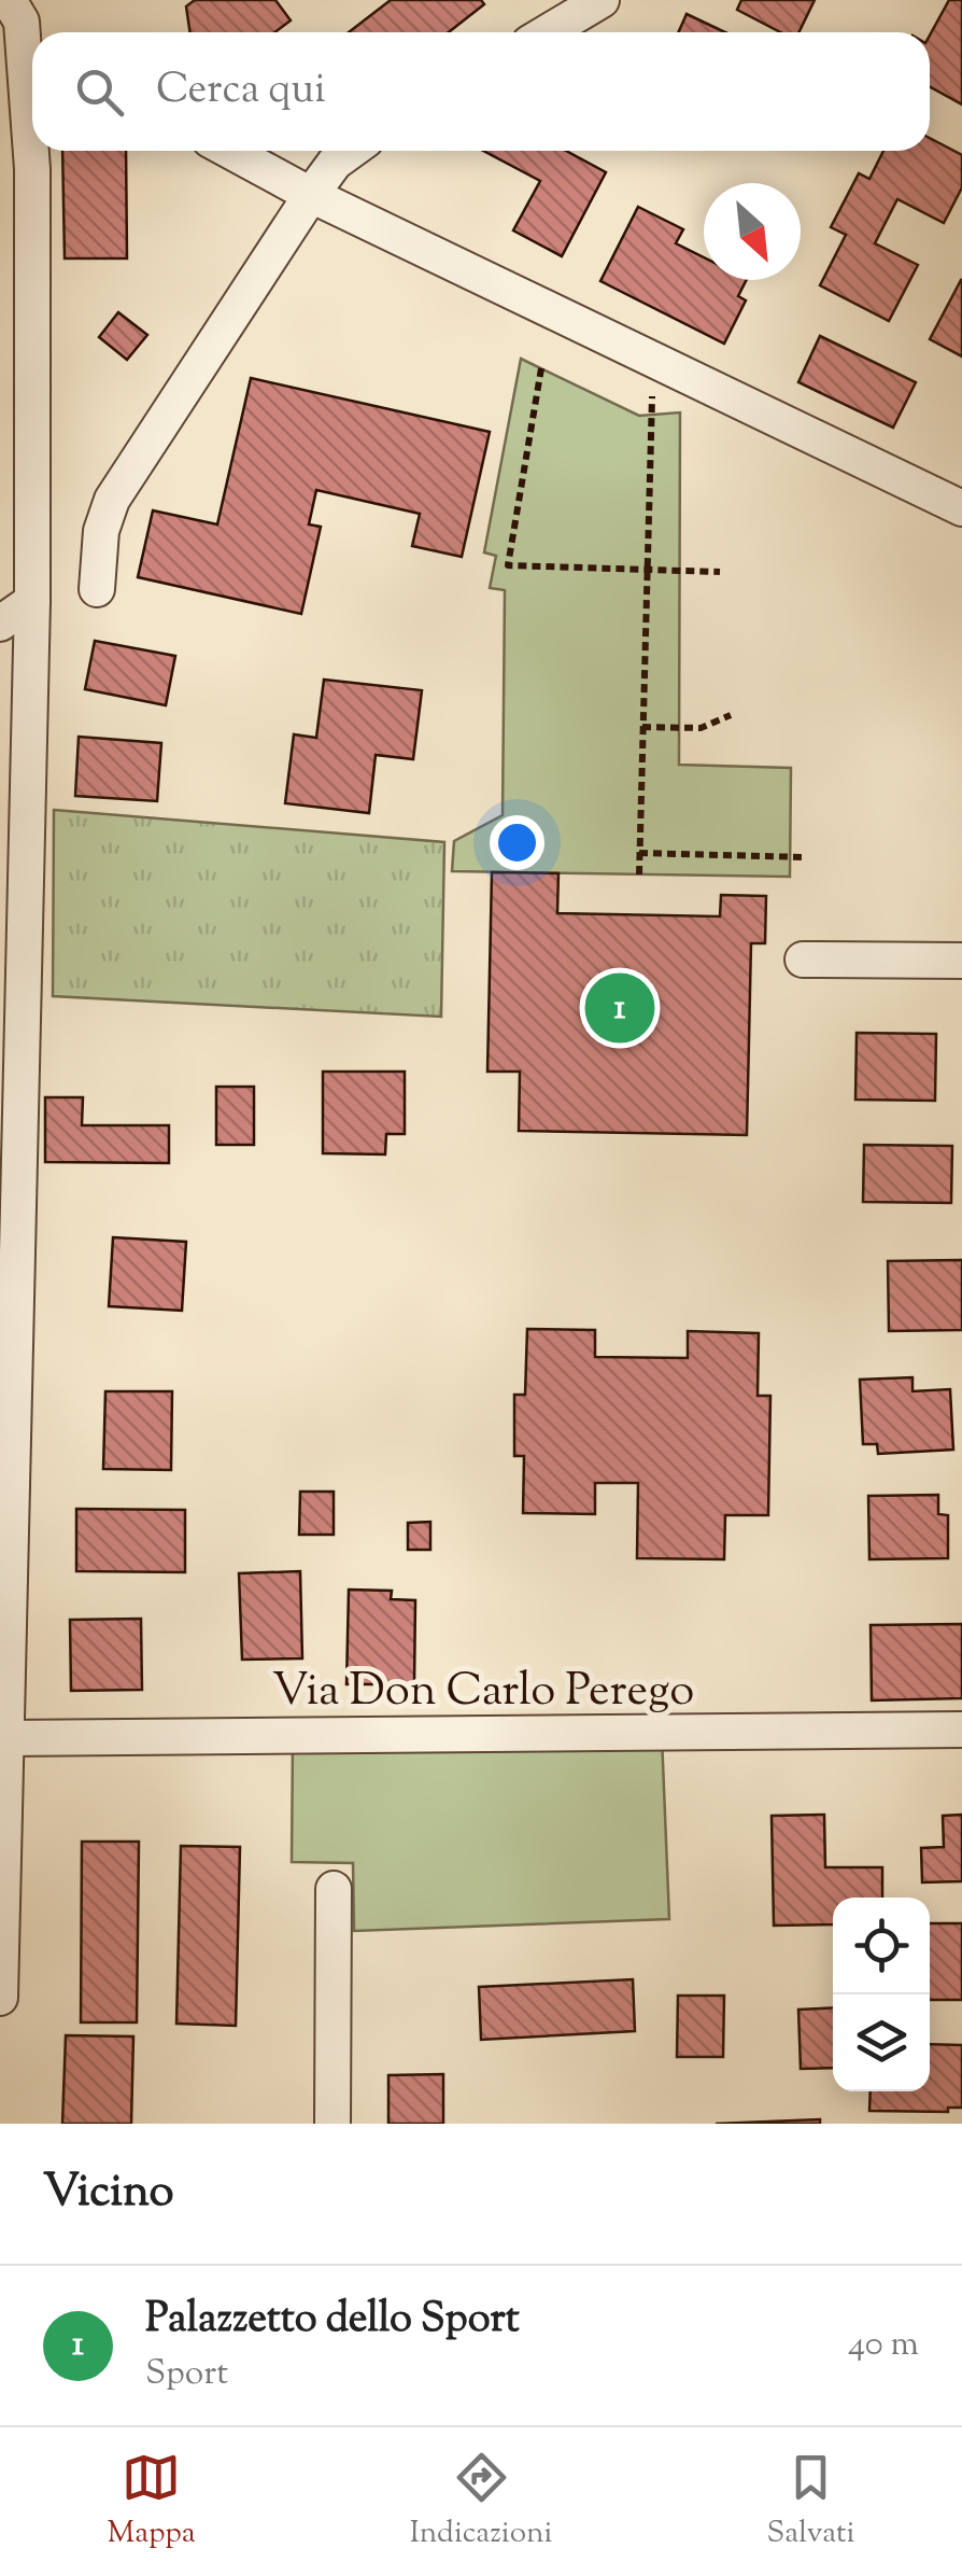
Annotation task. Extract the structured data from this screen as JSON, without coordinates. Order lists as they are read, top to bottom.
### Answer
{
  "streets": {
    "street": ["Via Don Carlo Perego"]
  },
  "north": "bottom right",
  "page": {
    "search": "Cerca qui",
    "pins": "1",
    "heading": "Vicino",
    "list": [
      {
        "mark": "1",
        "name": "Palazzetto dello Sport",
        "note": "Sport",
        "value": "40 m"
      }
    ],
    "nav": ["Mappa", "Indicazioni", "Salvati"]
  }
}
